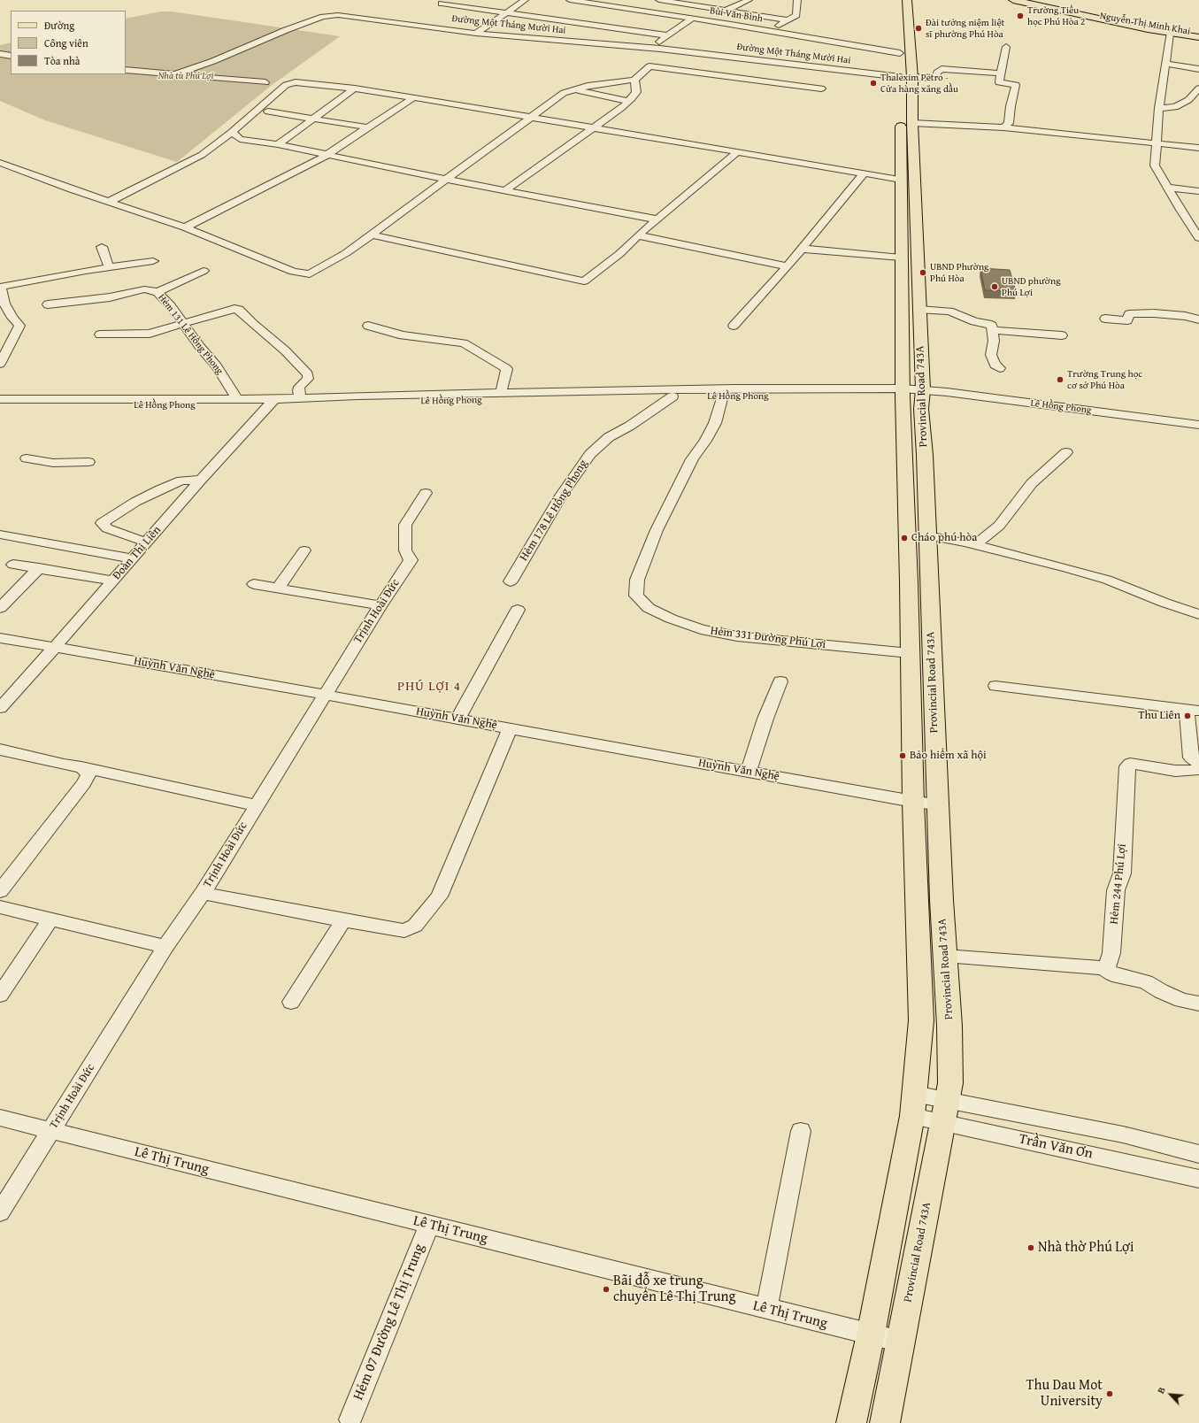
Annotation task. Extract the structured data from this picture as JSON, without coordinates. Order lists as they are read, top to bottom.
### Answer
{
  "streets": {
    "main road": ["Nguyễn Thị Minh Khai", "Provincial Road 743A"],
    "street": [
      "Bùi Văn Bình",
      "Đường Một Tháng Mười Hai",
      "Hẻm 131 Lê Hồng Phong",
      "Lê Hồng Phong",
      "Hẻm 178 Lê Hồng Phong",
      "Đoàn Thị Liên",
      "Trịnh Hoài Đức",
      "Hẻm 331 Đường Phú Lợi",
      "Huỳnh Văn Nghệ",
      "Hẻm 244 Phú Lợi",
      "Trần Văn Ơn",
      "Lê Thị Trung",
      "Hẻm 07 Đường Lê Thị Trung"
    ]
  },
  "crossings": [
    ["Bùi Văn Bình", "Provincial Road 743A"],
    ["Đường Một Tháng Mười Hai", "Provincial Road 743A"],
    ["Hẻm 131 Lê Hồng Phong", "Lê Hồng Phong"],
    ["Lê Hồng Phong", "Provincial Road 743A"],
    ["Lê Hồng Phong", "Hẻm 178 Lê Hồng Phong"],
    ["Lê Hồng Phong", "Đoàn Thị Liên"],
    ["Lê Hồng Phong", "Hẻm 331 Đường Phú Lợi"],
    ["Provincial Road 743A", "Hẻm 331 Đường Phú Lợi"],
    ["Provincial Road 743A", "Huỳnh Văn Nghệ"],
    ["Provincial Road 743A", "Trần Văn Ơn"],
    ["Provincial Road 743A", "Lê Thị Trung"],
    ["Đoàn Thị Liên", "Huỳnh Văn Nghệ"],
    ["Trịnh Hoài Đức", "Huỳnh Văn Nghệ"],
    ["Trịnh Hoài Đức", "Lê Thị Trung"],
    ["Lê Thị Trung", "Hẻm 07 Đường Lê Thị Trung"]
  ],
  "districts": ["PHÚ LỢI 4"],
  "parks": ["Nhà tù Phú Lợi"],
  "places": [
    "Trường Tiểu học Phú Hòa 2",
    "Đài tưởng niệm liệt sĩ phường Phú Hòa",
    "Thalexim Petro - Cửa hàng xăng dầu",
    "UBND Phường Phú Hòa",
    "UBND phường Phú Lợi",
    "Trường Trung học cơ sở Phú Hòa",
    "Cháo phú hòa",
    "Thu Liên",
    "Bảo hiểm xã hội",
    "Nhà thờ Phú Lợi",
    "Bãi đỗ xe trung chuyển Lê Thị Trung",
    "Thu Dau Mot University"
  ],
  "legend": ["Đường", "Công viên", "Tòa nhà"],
  "north": "top left"
}
